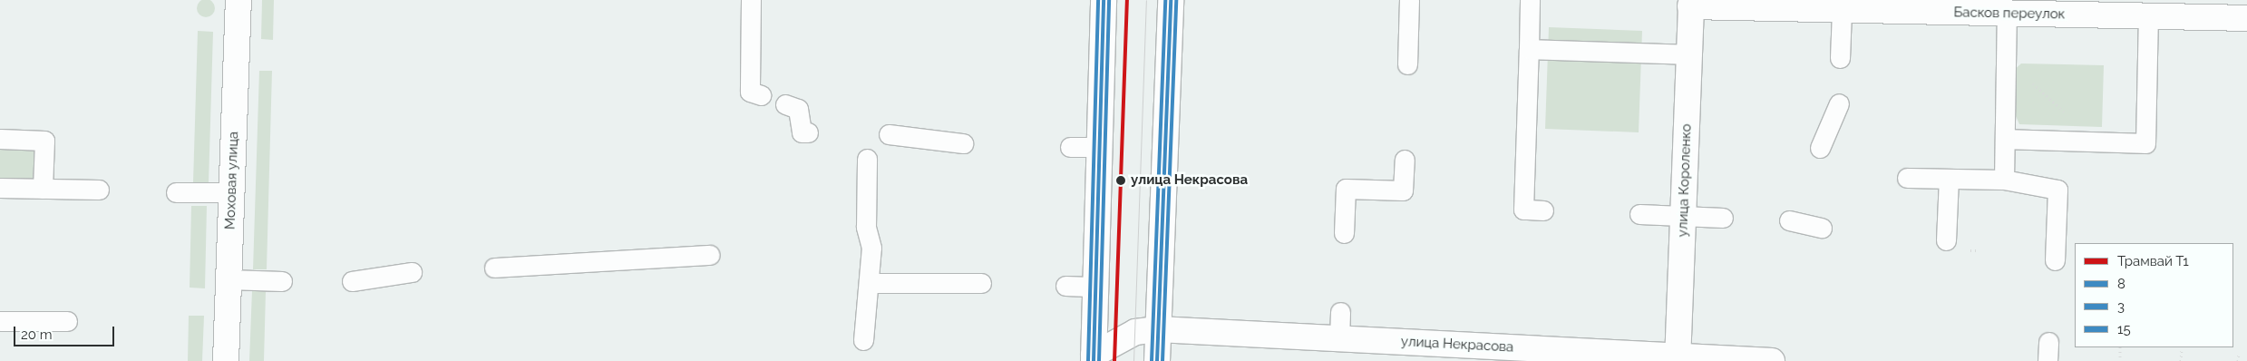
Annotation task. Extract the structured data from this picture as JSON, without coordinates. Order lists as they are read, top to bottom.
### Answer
{
  "streets": {
    "street": [
      "Басков переулок",
      "Моховая улица",
      "улица Короленко",
      "улица Некрасова"
    ]
  },
  "crossings": [
    ["Басков переулок", "улица Короленко"],
    ["улица Короленко", "улица Некрасова"]
  ],
  "places": ["улица Некрасова"],
  "lines": [
    "tram line Т1",
    "transit line 8",
    "transit line 3",
    "transit line 15"
  ],
  "legend": [
    "Трамвай Т1",
    "8",
    "3",
    "15"
  ],
  "scale_bar": "20 m"
}
